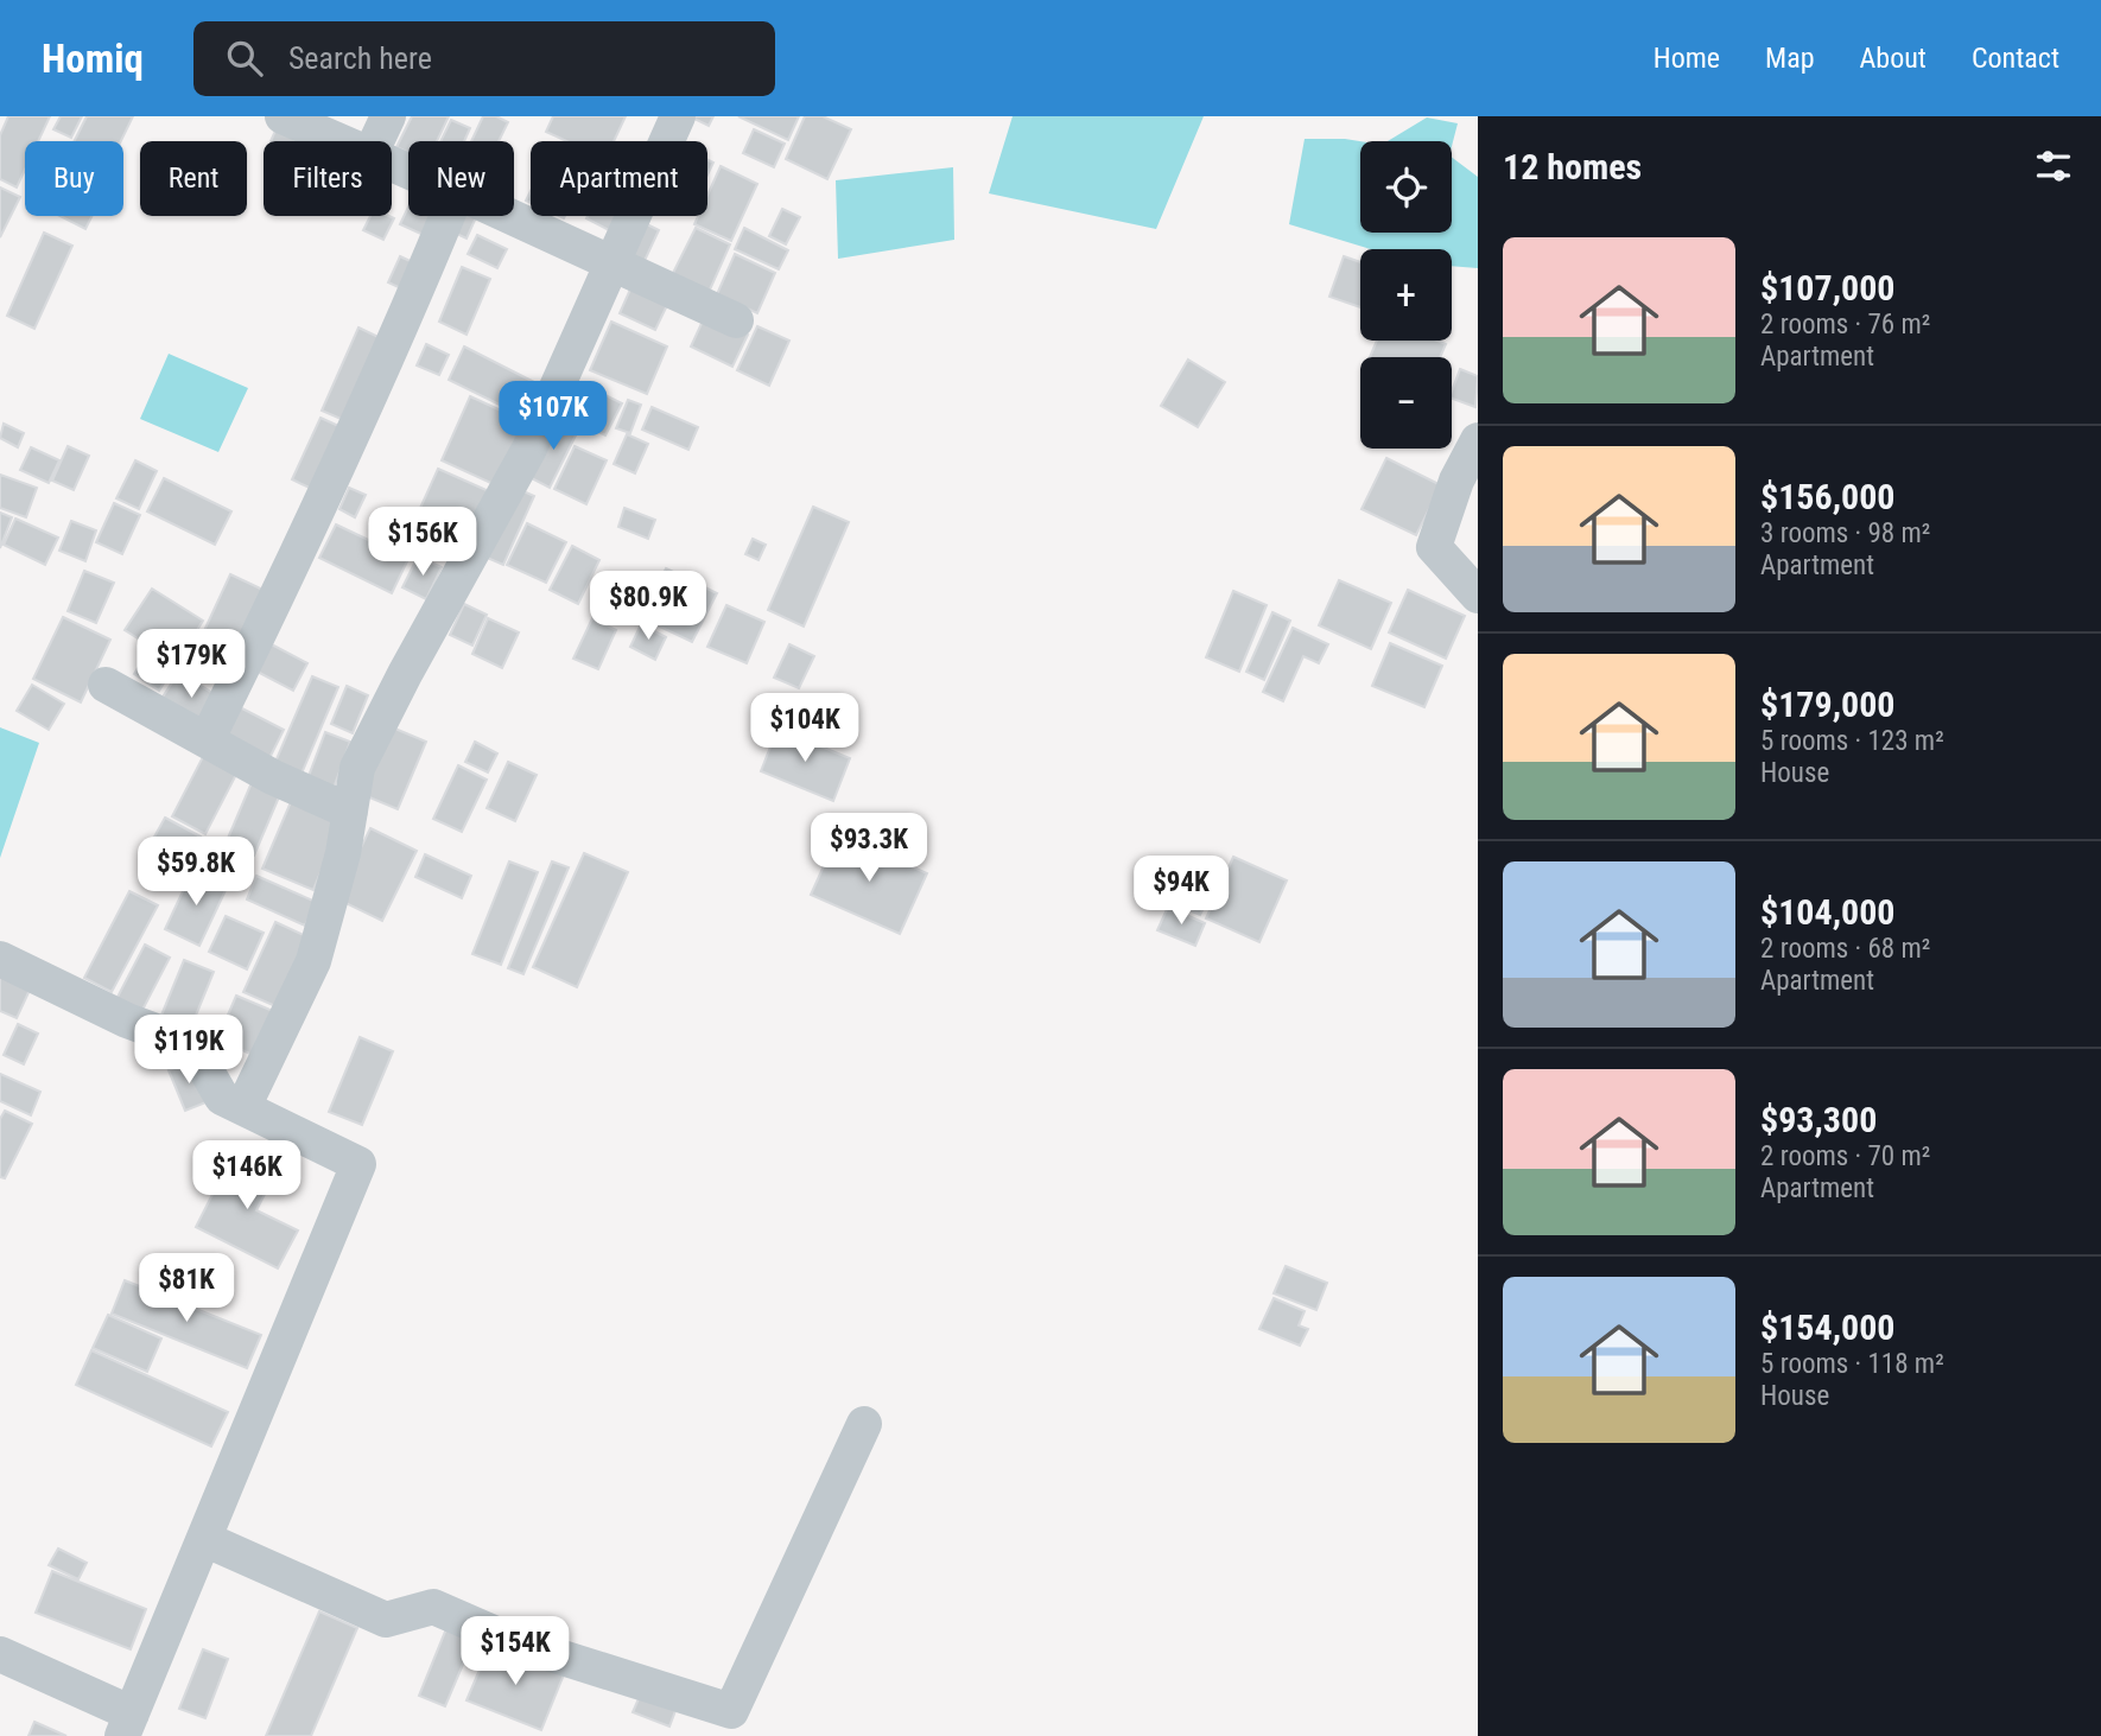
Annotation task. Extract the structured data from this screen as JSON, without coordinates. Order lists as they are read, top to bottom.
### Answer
{
  "page": {
    "header": "Homiq",
    "search": "Search here",
    "nav": [
      "Home",
      "Map",
      "About",
      "Contact"
    ],
    "heading": "12 homes",
    "map_buttons": ["+", "−"],
    "chip": [
      "Buy",
      "Rent",
      "Filters",
      "New",
      "Apartment"
    ],
    "list": [
      {
        "name": "$107,000",
        "note": "2 rooms · 76 m² · Apartment"
      },
      {
        "name": "$156,000",
        "note": "3 rooms · 98 m² · Apartment"
      },
      {
        "name": "$179,000",
        "note": "5 rooms · 123 m² · House"
      },
      {
        "name": "$104,000",
        "note": "2 rooms · 68 m² · Apartment"
      },
      {
        "name": "$93,300",
        "note": "2 rooms · 70 m² · Apartment"
      },
      {
        "name": "$154,000",
        "note": "5 rooms · 118 m² · House"
      }
    ],
    "price": [
      "$107K",
      "$156K",
      "$80.9K",
      "$179K",
      "$104K",
      "$93.3K",
      "$59.8K",
      "$94K",
      "$119K",
      "$146K",
      "$81K",
      "$154K"
    ]
  }
}
